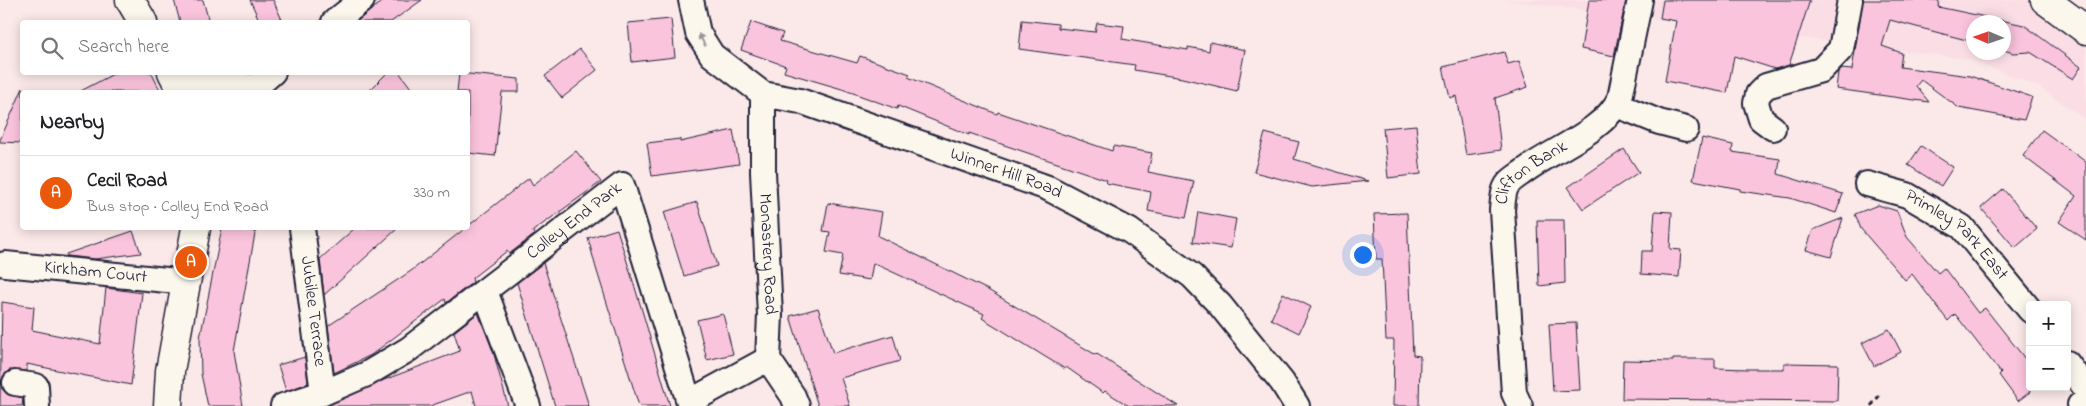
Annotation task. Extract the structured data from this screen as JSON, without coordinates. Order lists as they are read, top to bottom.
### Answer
{
  "streets": {
    "street": [
      "Winner Hill Road",
      "Clifton Bank",
      "Colley End Park",
      "Primley Park East",
      "Monastery Road",
      "Kirkham Court",
      "Jubilee Terrace"
    ]
  },
  "crossings": [
    ["Winner Hill Road", "Monastery Road"],
    ["Colley End Park", "Monastery Road"],
    ["Colley End Park", "Jubilee Terrace"]
  ],
  "north": "left",
  "page": {
    "search": "Search here",
    "heading": "Nearby",
    "list": [
      {
        "mark": "A",
        "name": "Cecil Road",
        "note": "Bus stop · Colley End Road",
        "value": "330 m"
      }
    ],
    "pins": "A",
    "map_buttons": ["+", "−"]
  }
}
